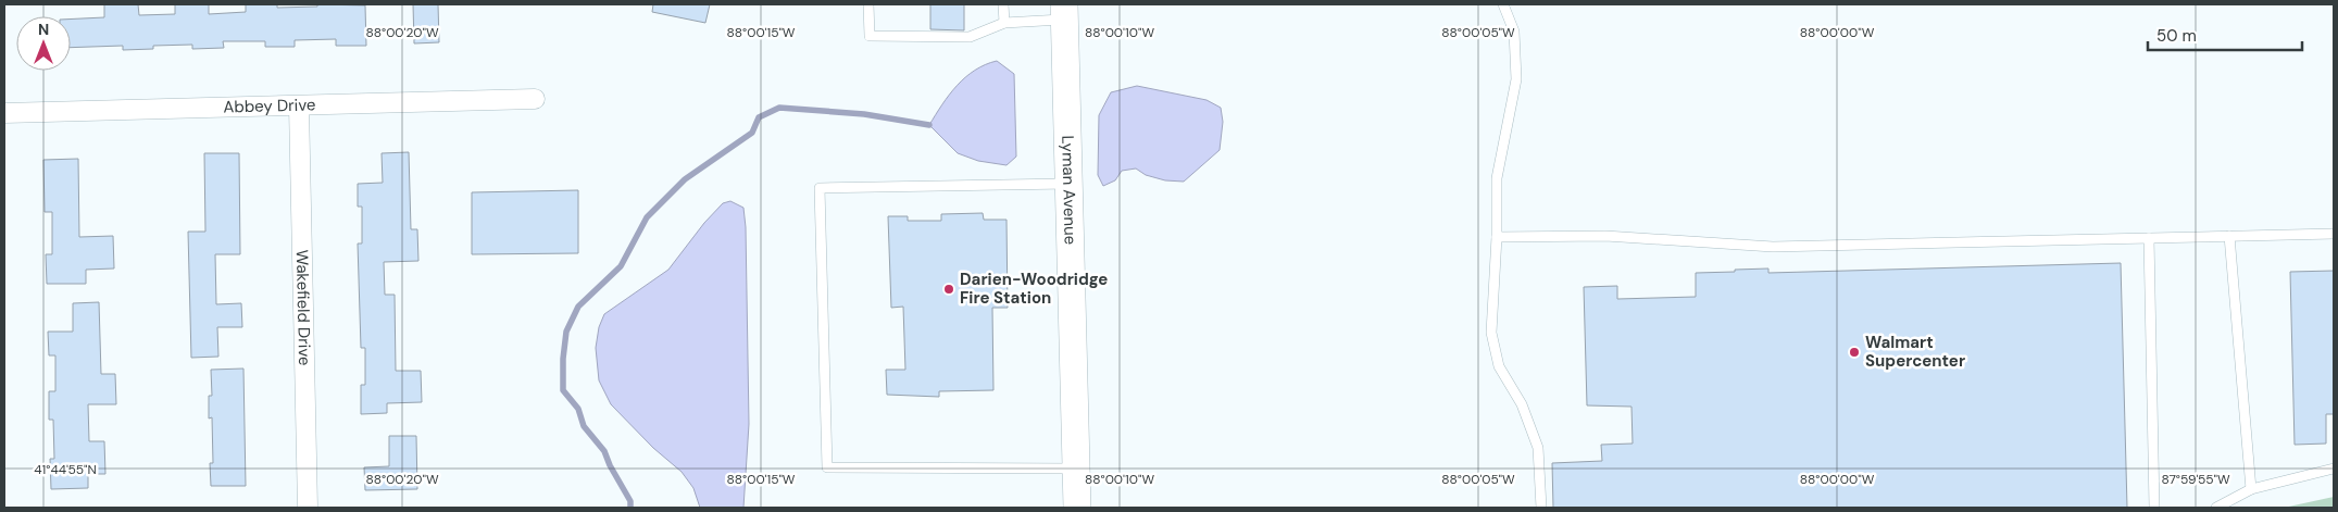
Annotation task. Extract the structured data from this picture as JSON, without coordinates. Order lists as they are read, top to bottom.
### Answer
{
  "streets": {
    "street": ["Abbey Drive", "Lyman Avenue", "Wakefield Drive"]
  },
  "crossings": [
    ["Abbey Drive", "Wakefield Drive"]
  ],
  "places": ["Darien-Woodridge Fire Station", "Walmart Supercenter"],
  "scale_bar": "50 m",
  "north": "top",
  "coordinates": [
    "88°00'20\"W",
    "88°00'15\"W",
    "88°00'10\"W",
    "88°00'05\"W",
    "88°00'00\"W",
    "41°44'55\"N",
    "87°59'55\"W"
  ]
}
